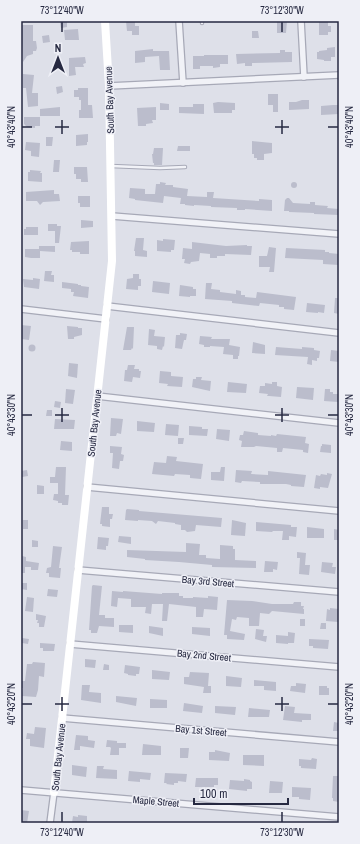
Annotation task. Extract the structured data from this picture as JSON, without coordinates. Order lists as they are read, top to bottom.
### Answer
{
  "streets": {
    "street": [
      "South Bay Avenue",
      "Bay 3rd Street",
      "Bay 2nd Street",
      "Bay 1st Street",
      "Maple Street"
    ]
  },
  "crossings": [
    ["South Bay Avenue", "Bay 3rd Street"],
    ["South Bay Avenue", "Bay 2nd Street"],
    ["South Bay Avenue", "Bay 1st Street"],
    ["South Bay Avenue", "Maple Street"]
  ],
  "scale_bar": "100 m",
  "north": "top",
  "coordinates": [
    "73°12'40\"W",
    "73°12'30\"W",
    "40°43'40\"N",
    "40°43'30\"N",
    "40°43'20\"N"
  ]
}
